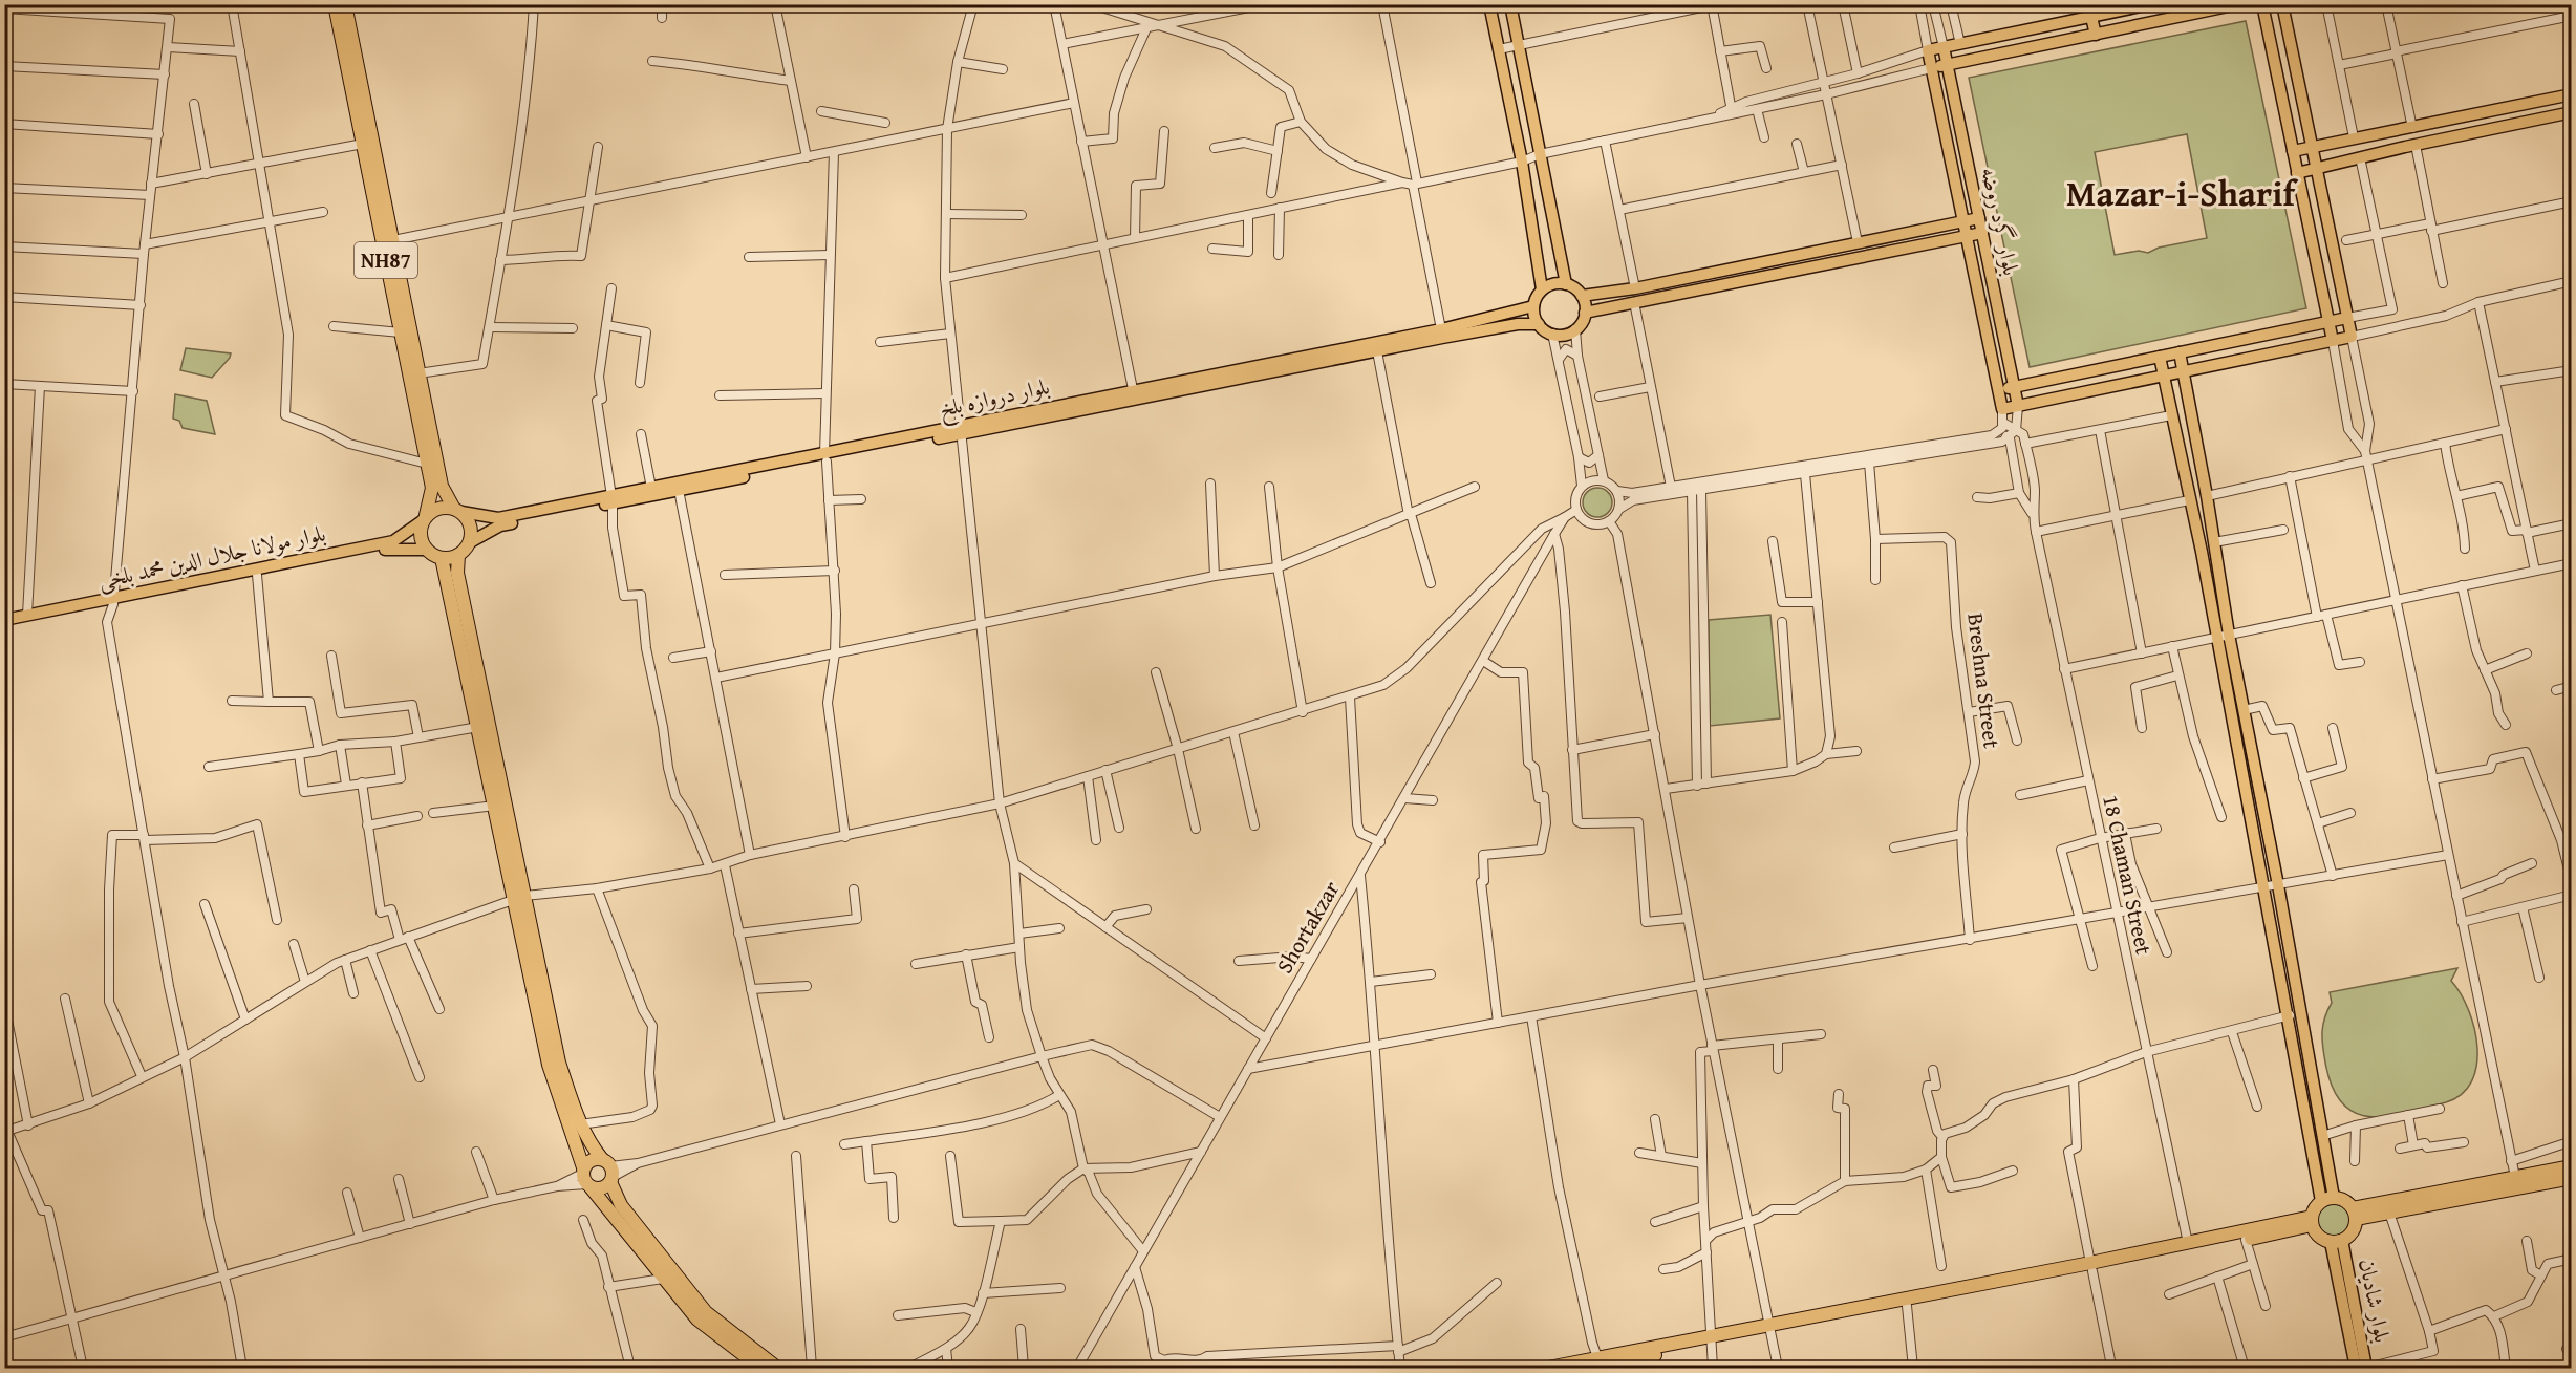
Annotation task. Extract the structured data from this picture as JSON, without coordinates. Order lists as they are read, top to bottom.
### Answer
{
  "streets": {
    "highway": ["NH87"],
    "main road": [
      "بلوار گرد روضه",
      "بلوار دروازه بلخ",
      "بلوار مولانا جلال الدین محمد بلخی",
      "بلوار شادیان"
    ],
    "street": ["Breshna Street", "18 Chaman Street", "Shortakzar"]
  },
  "crossings": [
    ["NH87", "بلوار دروازه بلخ"],
    ["NH87", "بلوار مولانا جلال الدین محمد بلخی"],
    ["بلوار دروازه بلخ", "بلوار مولانا جلال الدین محمد بلخی"]
  ],
  "districts": ["Mazar-i-Sharif"]
}
